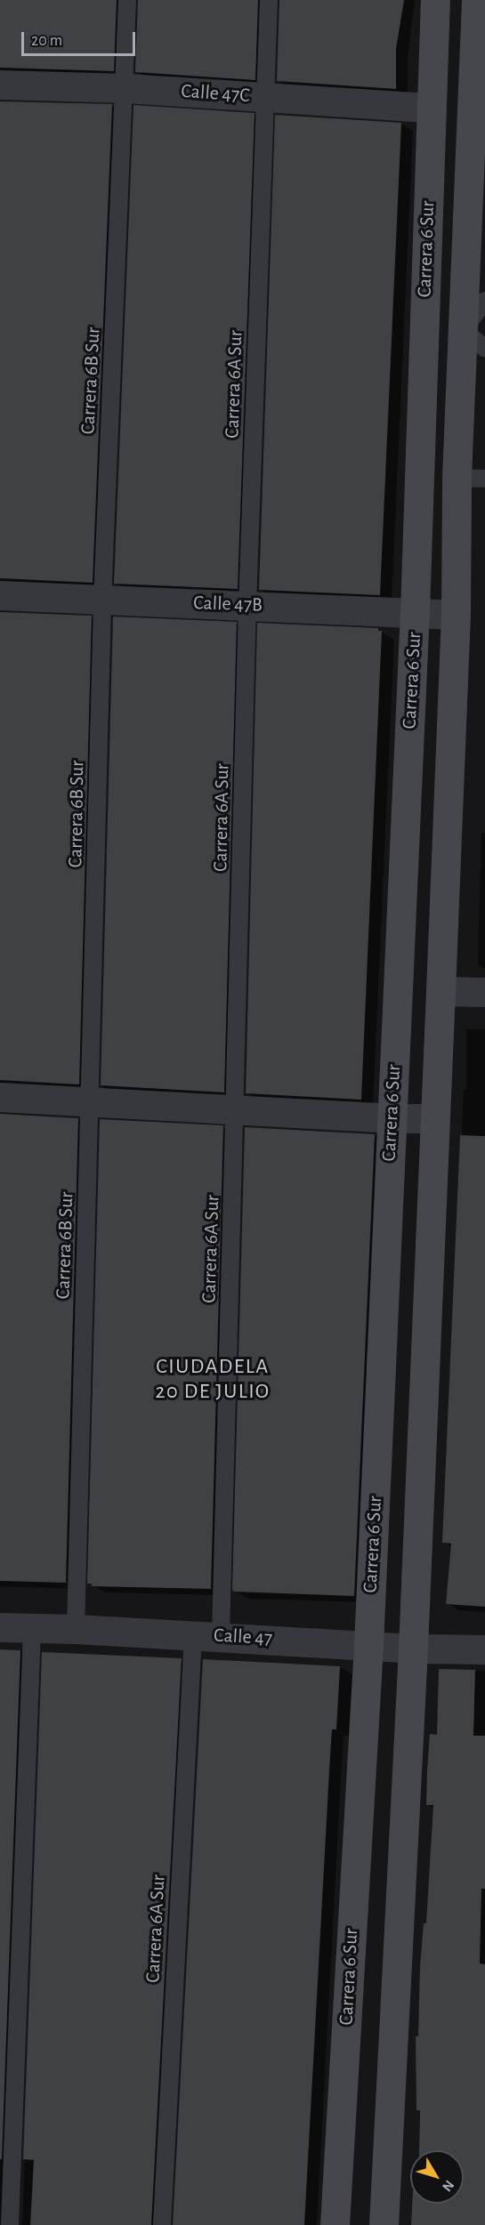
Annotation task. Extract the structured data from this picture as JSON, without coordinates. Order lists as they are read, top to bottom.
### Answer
{
  "streets": {
    "street": [
      "Calle 47C",
      "Carrera 6 Sur",
      "Calle 47B",
      "Calle 47"
    ],
    "lane": ["Carrera 6B Sur", "Carrera 6A Sur"]
  },
  "crossings": [
    ["Calle 47C", "Carrera 6 Sur"],
    ["Calle 47C", "Carrera 6B Sur"],
    ["Calle 47C", "Carrera 6A Sur"],
    ["Carrera 6 Sur", "Calle 47B"],
    ["Carrera 6 Sur", "Calle 47"],
    ["Carrera 6B Sur", "Calle 47B"],
    ["Carrera 6B Sur", "Calle 47"],
    ["Carrera 6A Sur", "Calle 47B"],
    ["Carrera 6A Sur", "Calle 47"]
  ],
  "districts": ["CIUDADELA 20 DE JULIO"],
  "scale_bar": "20 m",
  "north": "bottom right"
}
